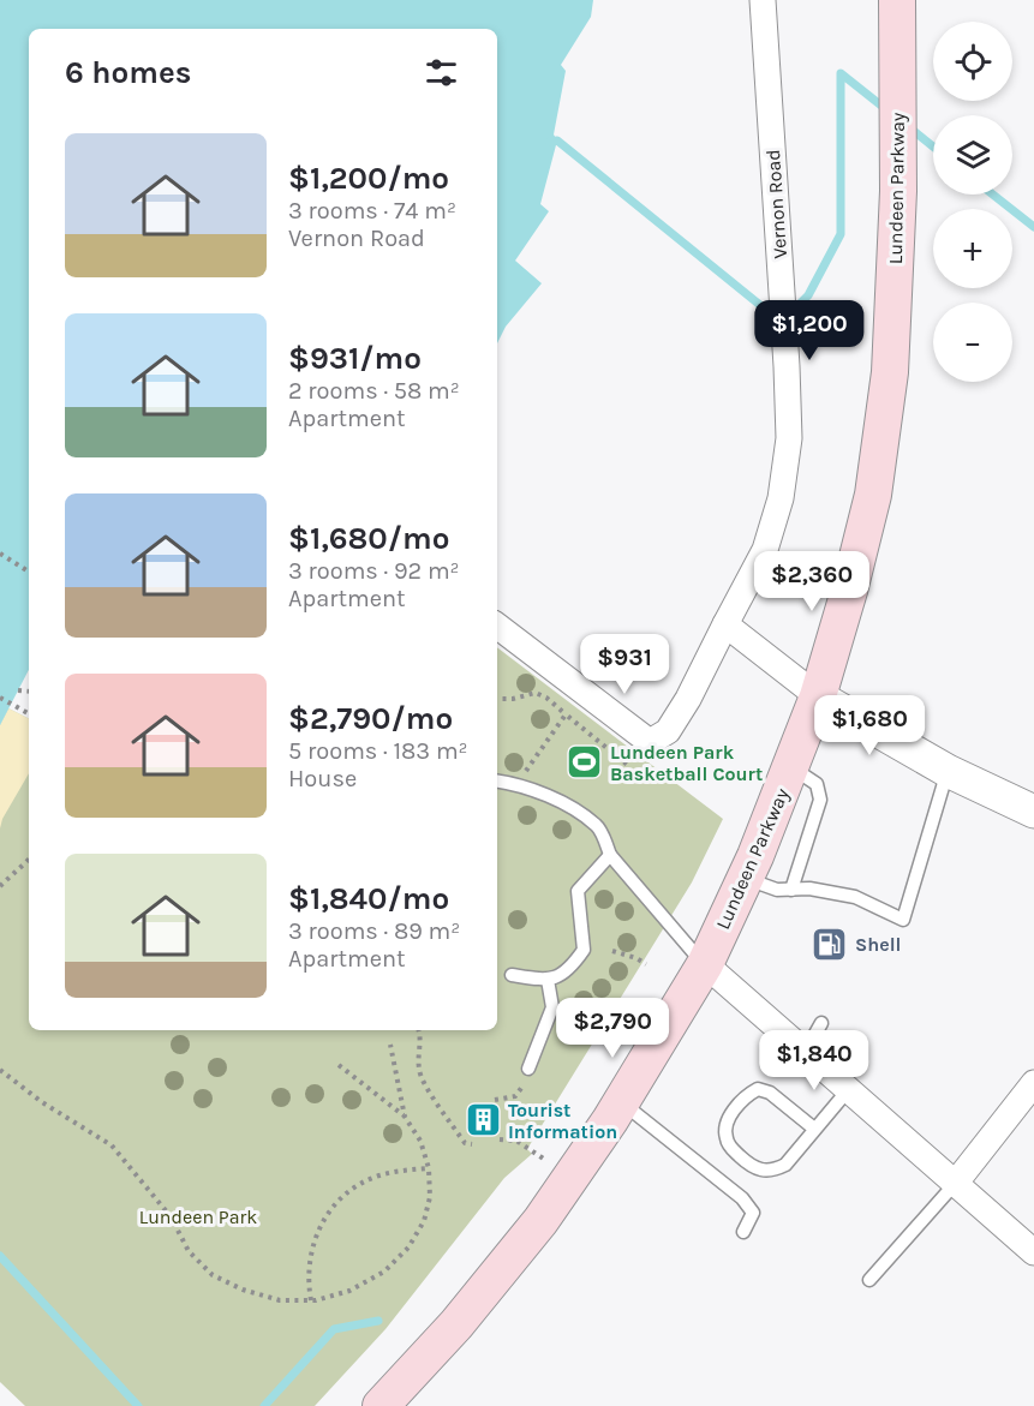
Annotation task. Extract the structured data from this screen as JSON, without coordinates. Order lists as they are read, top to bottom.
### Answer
{
  "streets": {
    "main road": ["Lundeen Parkway"],
    "street": ["Vernon Road"]
  },
  "parks": ["Lundeen Park"],
  "places": {
    "sports": ["Lundeen Park Basketball Court"],
    "fuel station": ["Shell"],
    "building": ["Tourist Information"]
  },
  "page": {
    "map_buttons": ["+", "−"],
    "heading": "6 homes",
    "list": [
      {
        "name": "$1,200/mo",
        "note": "3 rooms · 74 m² · Vernon Road"
      },
      {
        "name": "$931/mo",
        "note": "2 rooms · 58 m² · Apartment"
      },
      {
        "name": "$1,680/mo",
        "note": "3 rooms · 92 m² · Apartment"
      },
      {
        "name": "$2,790/mo",
        "note": "5 rooms · 183 m² · House"
      },
      {
        "name": "$1,840/mo",
        "note": "3 rooms · 89 m² · Apartment"
      }
    ],
    "price": [
      "$1,200",
      "$2,360",
      "$931",
      "$1,680",
      "$2,790",
      "$1,840"
    ]
  }
}
